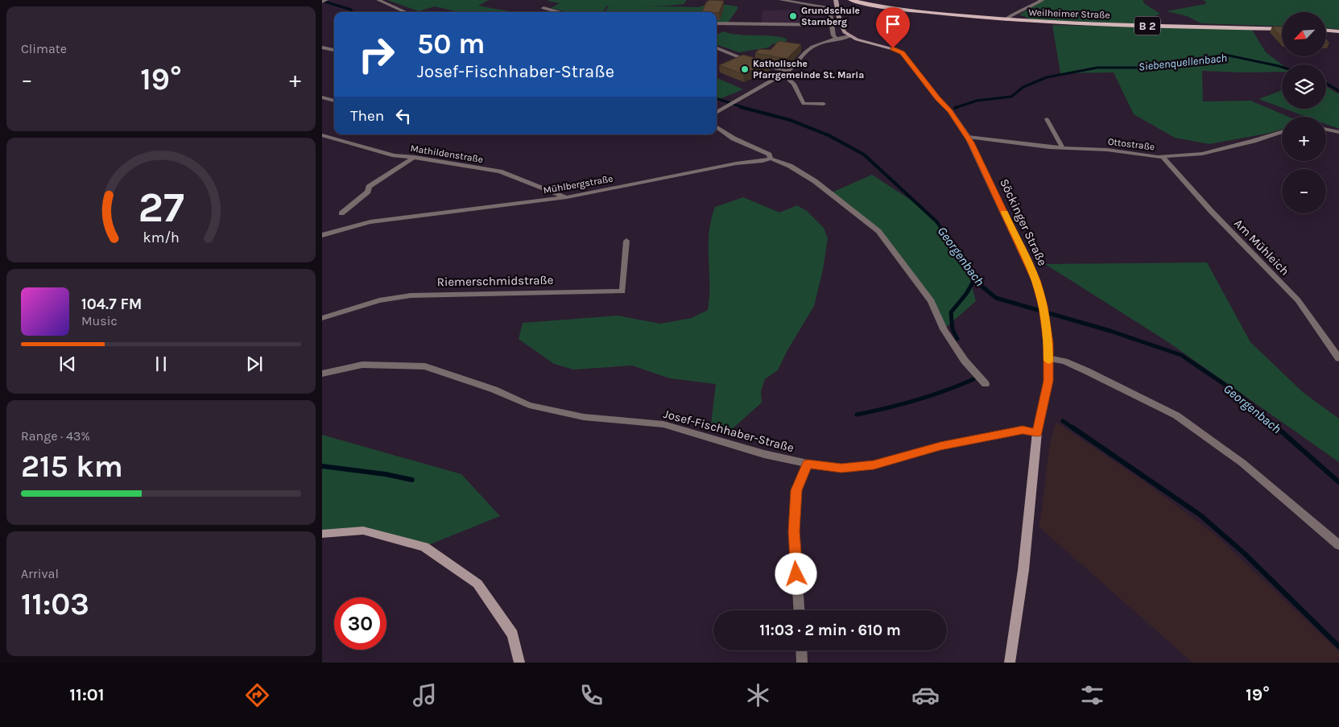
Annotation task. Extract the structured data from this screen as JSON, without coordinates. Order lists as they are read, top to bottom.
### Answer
{
  "streets": {
    "main road": ["Weilheimer Straße", "B 2"],
    "street": [
      "Ottostraße",
      "Mathildenstraße",
      "Mühlbergstraße",
      "Söckinger Straße",
      "Am Mühleich",
      "Riemerschmidstraße",
      "Josef-Fischhaber-Straße"
    ]
  },
  "crossings": [
    ["Ottostraße", "Söckinger Straße"],
    ["Ottostraße", "Am Mühleich"],
    ["Mathildenstraße", "Mühlbergstraße"],
    ["Söckinger Straße", "Josef-Fischhaber-Straße"]
  ],
  "water": ["Siebenquellenbach", "Georgenbach"],
  "places": ["Grundschule Starnberg", "Katholische Pfarrgemeinde St. Maria"],
  "north": "bottom left",
  "page": {
    "tile": [
      "Climate",
      ["Range · 43%", "215 km"],
      ["Arrival", "11:03"]
    ],
    "map_buttons": ["+", "−"],
    "turn": ["50 m", "Josef-Fischhaber-Straße"],
    "heat": ["−", "19°", "+"],
    "then": "Then",
    "song": ["104.7 FM", "Music"],
    "limit": "30",
    "trip": "11:03 · 2 min · 610 m",
    "tabs": ["11:01", "19°"],
    "gauge": ["27", "km/h"]
  }
}
